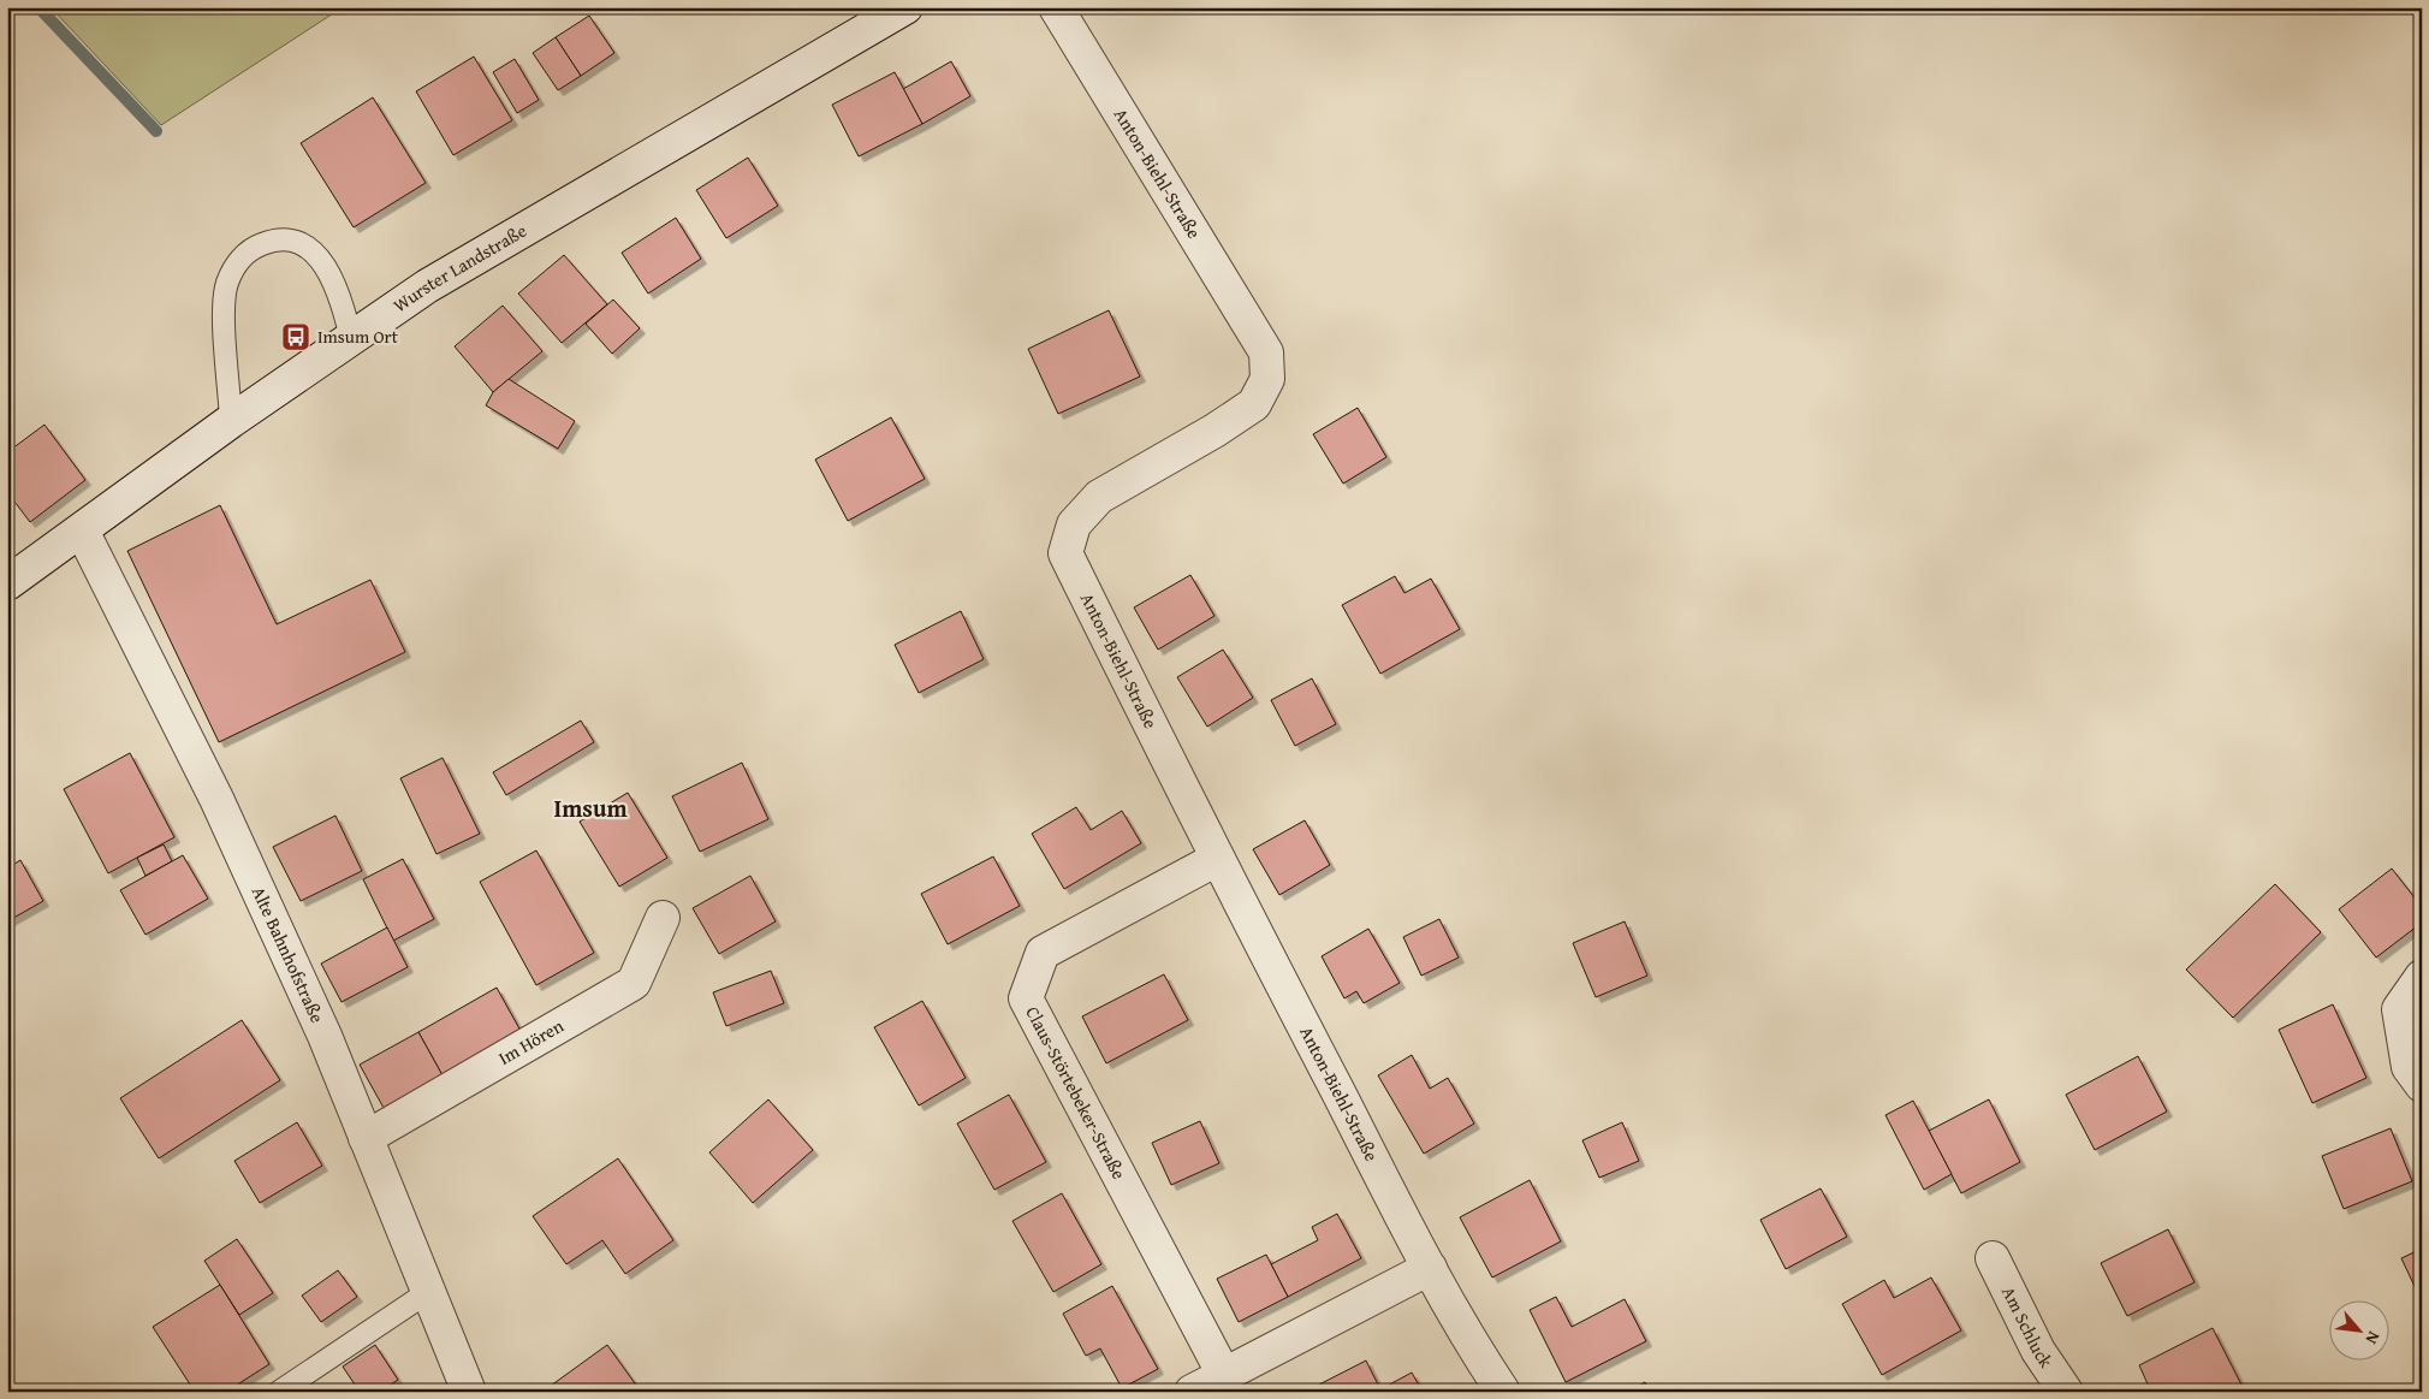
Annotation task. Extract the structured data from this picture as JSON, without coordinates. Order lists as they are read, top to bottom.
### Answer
{
  "streets": {
    "street": [
      "Anton-Biehl-Straße",
      "Wurster Landstraße",
      "Alte Bahnhofstraße",
      "Im Hören",
      "Claus-Störtebeker-Straße",
      "Am Schluck"
    ]
  },
  "crossings": [
    ["Anton-Biehl-Straße", "Claus-Störtebeker-Straße"],
    ["Wurster Landstraße", "Alte Bahnhofstraße"],
    ["Alte Bahnhofstraße", "Im Hören"]
  ],
  "districts": ["Imsum"],
  "places": {
    "bus stop": ["Imsum Ort"]
  },
  "north": "bottom right"
}
